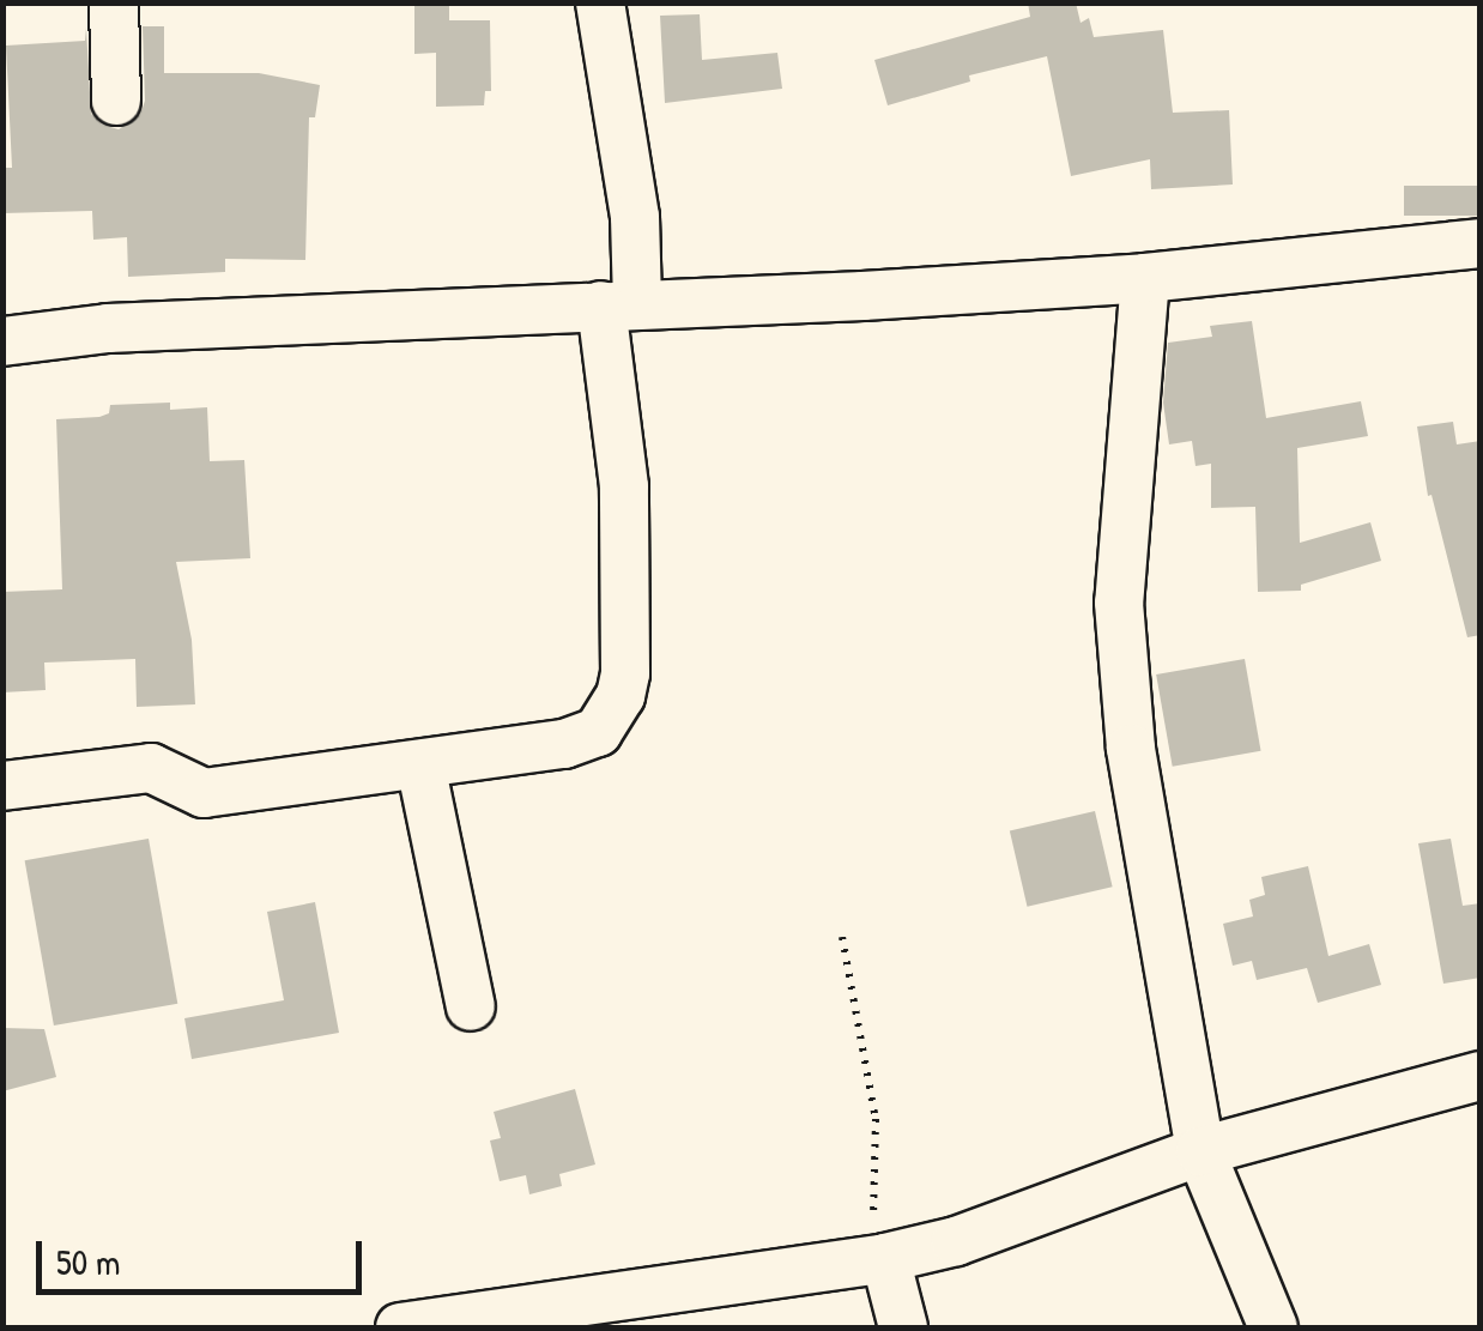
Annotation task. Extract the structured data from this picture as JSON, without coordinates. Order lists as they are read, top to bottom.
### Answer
{
  "scale_bar": "50 m"
}
